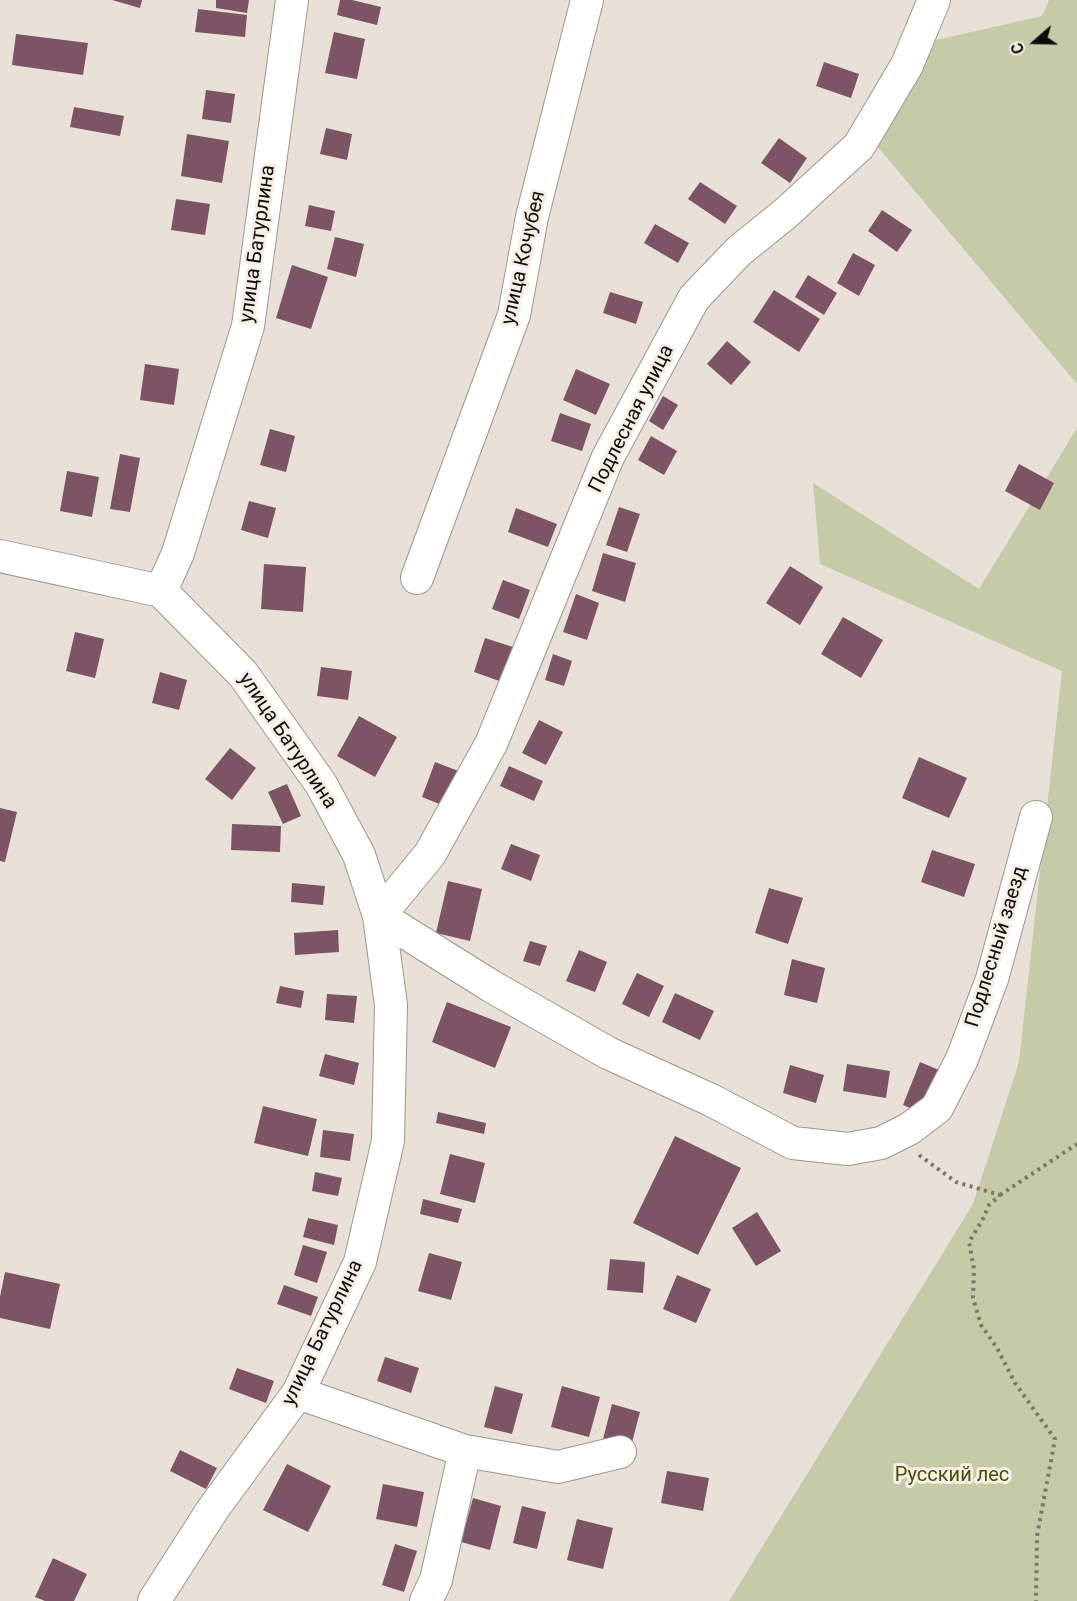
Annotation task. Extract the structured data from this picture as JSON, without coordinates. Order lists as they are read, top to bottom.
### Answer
{
  "streets": {
    "street": [
      "улица Батурлина",
      "улица Кочубея",
      "Подлесная улица",
      "Подлесный заезд"
    ]
  },
  "crossings": [
    ["улица Батурлина", "Подлесная улица"]
  ],
  "parks": ["Русский лес"],
  "north": "left"
}
